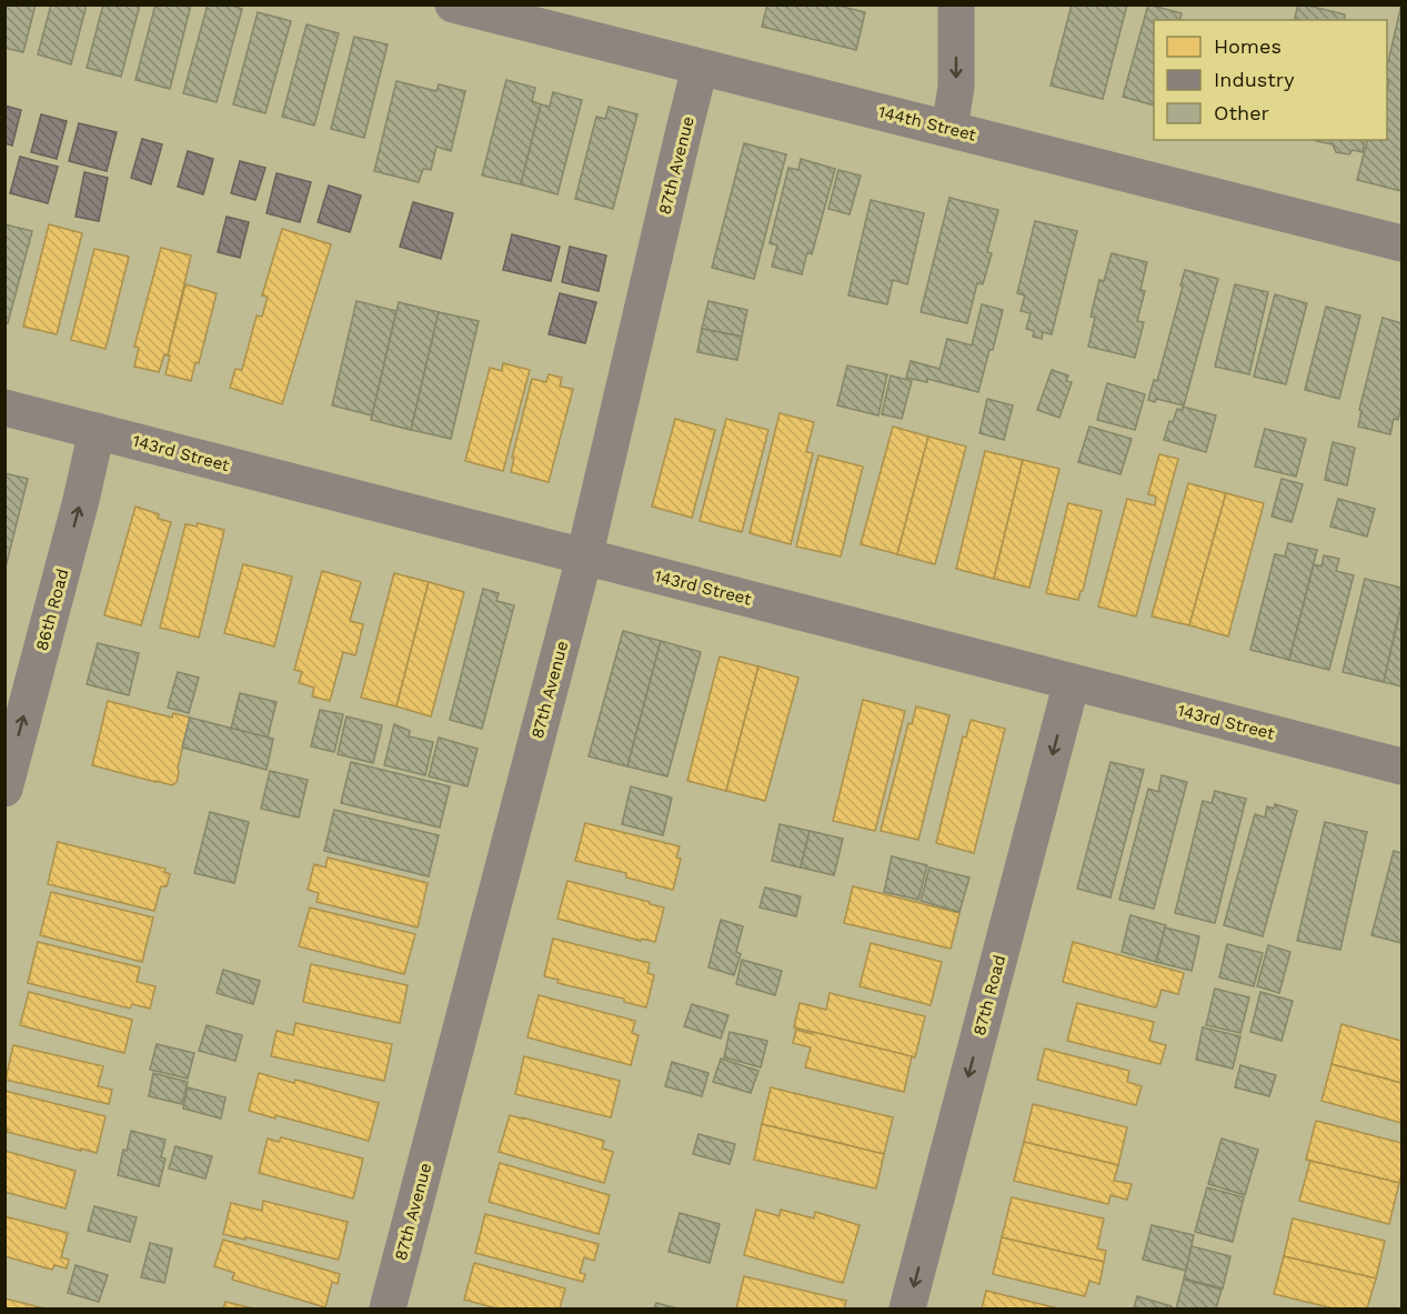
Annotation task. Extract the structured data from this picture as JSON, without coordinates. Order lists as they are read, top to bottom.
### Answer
{
  "streets": {
    "street": [
      "144th Street",
      "87th Avenue",
      "143rd Street",
      "86th Road",
      "87th Road"
    ]
  },
  "crossings": [
    ["144th Street", "87th Avenue"],
    ["87th Avenue", "143rd Street"],
    ["143rd Street", "86th Road"],
    ["143rd Street", "87th Road"]
  ],
  "one_way": ["86th Road", "87th Road"],
  "legend": ["Homes", "Industry", "Other"]
}
